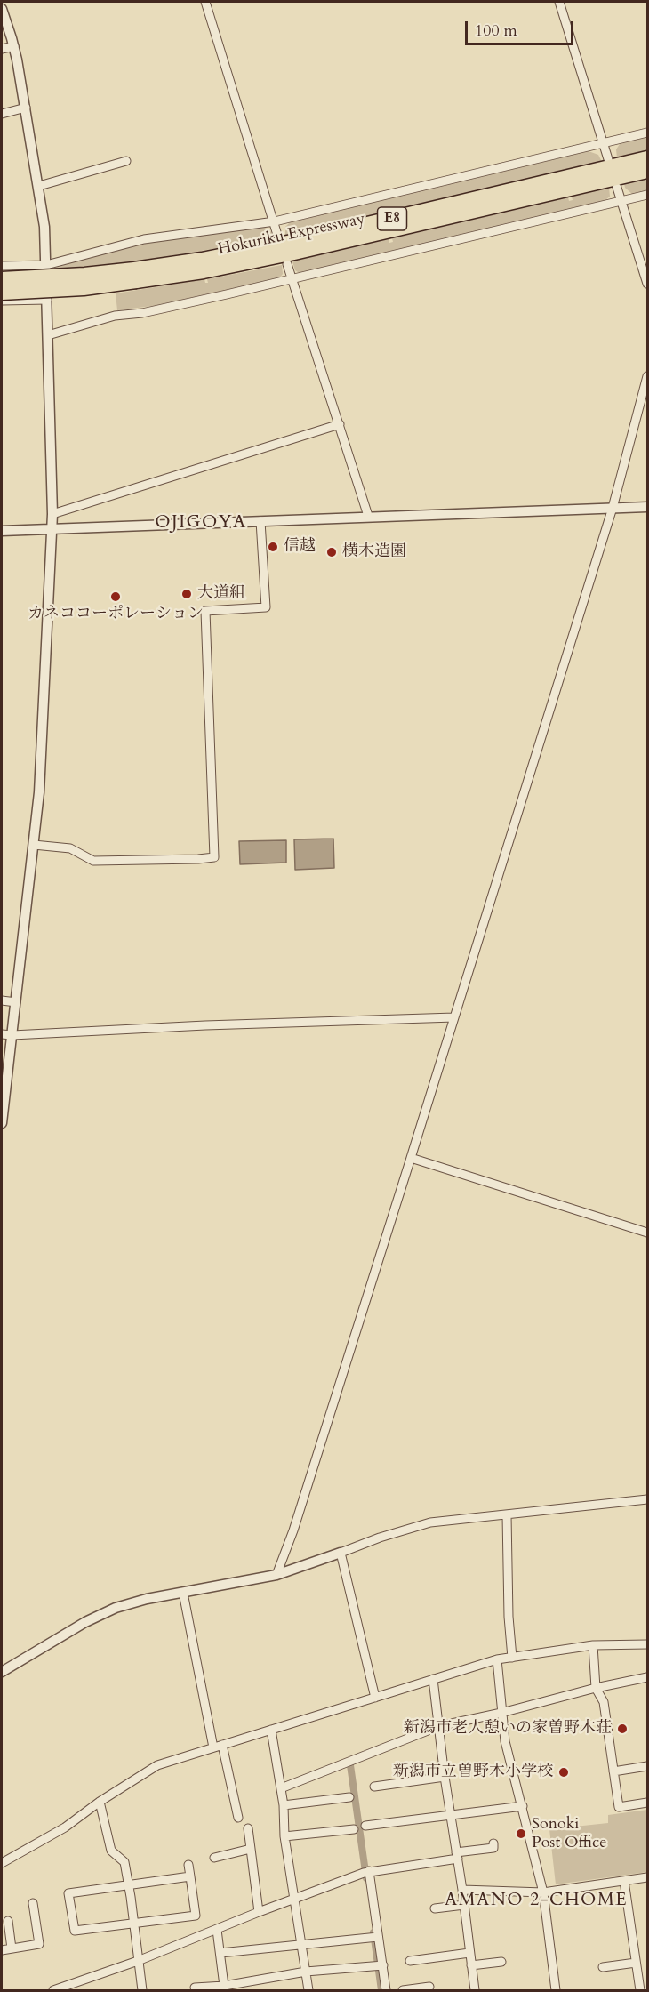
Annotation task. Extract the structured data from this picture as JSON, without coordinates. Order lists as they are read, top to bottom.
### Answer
{
  "streets": {
    "highway": ["E8", "Hokuriku Expressway"]
  },
  "districts": ["OJIGOYA", "AMANO 2-CHOME"],
  "places": [
    "信越",
    "横木造園",
    "大道組",
    "カネココーポレーション",
    "新潟市老人憩いの家曽野木荘",
    "新潟市立曽野木小学校",
    "Sonoki Post Office"
  ],
  "scale_bar": "100 m"
}
